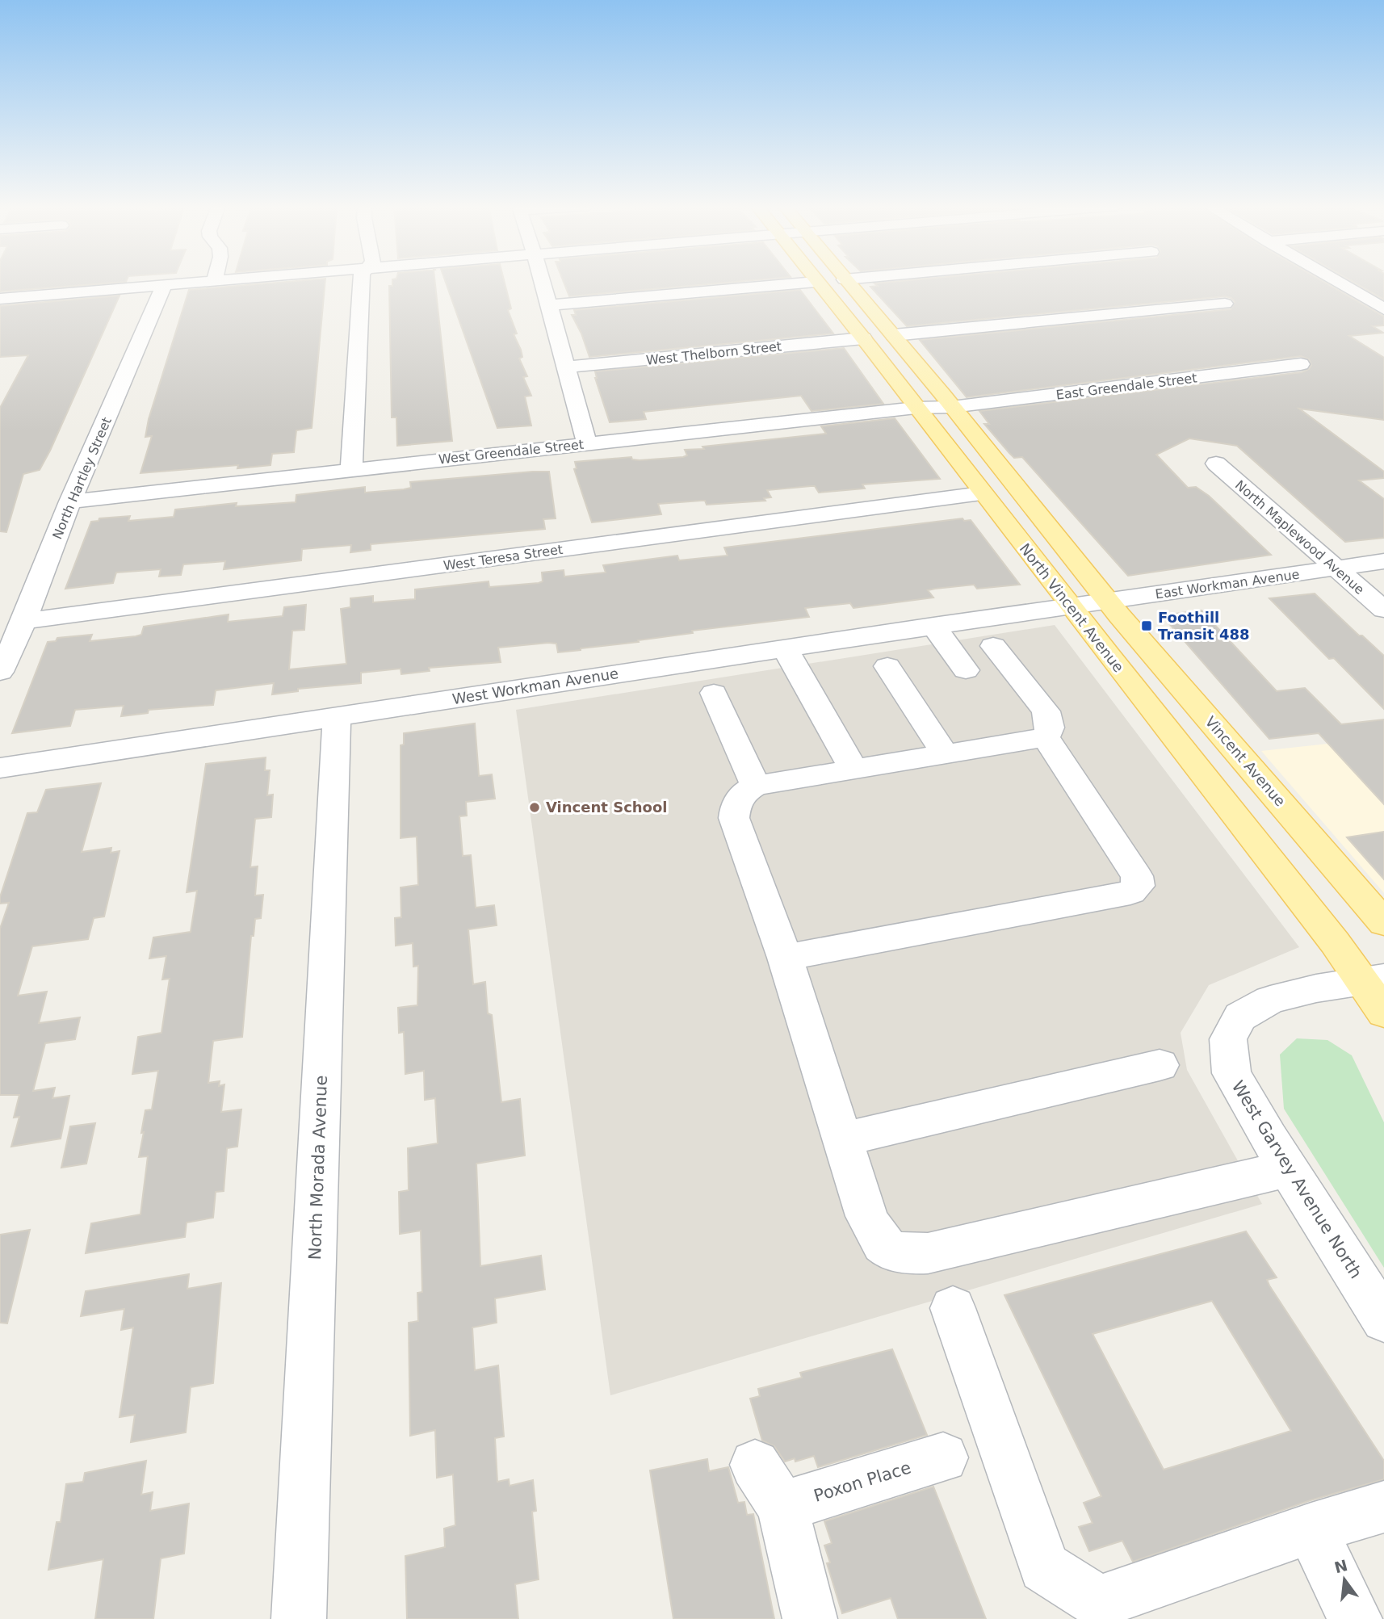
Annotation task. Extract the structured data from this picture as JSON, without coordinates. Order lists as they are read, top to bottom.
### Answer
{
  "streets": {
    "main road": ["North Vincent Avenue", "Vincent Avenue"],
    "street": [
      "West Thelborn Street",
      "East Greendale Street",
      "West Greendale Street",
      "North Hartley Street",
      "North Maplewood Avenue",
      "West Teresa Street",
      "East Workman Avenue",
      "West Workman Avenue",
      "North Morada Avenue",
      "West Garvey Avenue North",
      "Poxon Place"
    ]
  },
  "crossings": [
    ["West Thelborn Street", "North Vincent Avenue"],
    ["East Greendale Street", "West Greendale Street"],
    ["West Greendale Street", "North Hartley Street"],
    ["West Greendale Street", "North Vincent Avenue"],
    ["North Hartley Street", "West Teresa Street"],
    ["North Maplewood Avenue", "East Workman Avenue"],
    ["West Teresa Street", "North Vincent Avenue"],
    ["East Workman Avenue", "North Vincent Avenue"],
    ["East Workman Avenue", "West Workman Avenue"],
    ["East Workman Avenue", "Vincent Avenue"],
    ["North Vincent Avenue", "West Workman Avenue"],
    ["North Vincent Avenue", "West Garvey Avenue North"],
    ["West Workman Avenue", "North Morada Avenue"]
  ],
  "places": {
    "transit": ["Foothill Transit 488"],
    "other": ["Vincent School"]
  },
  "north": "top"
}
